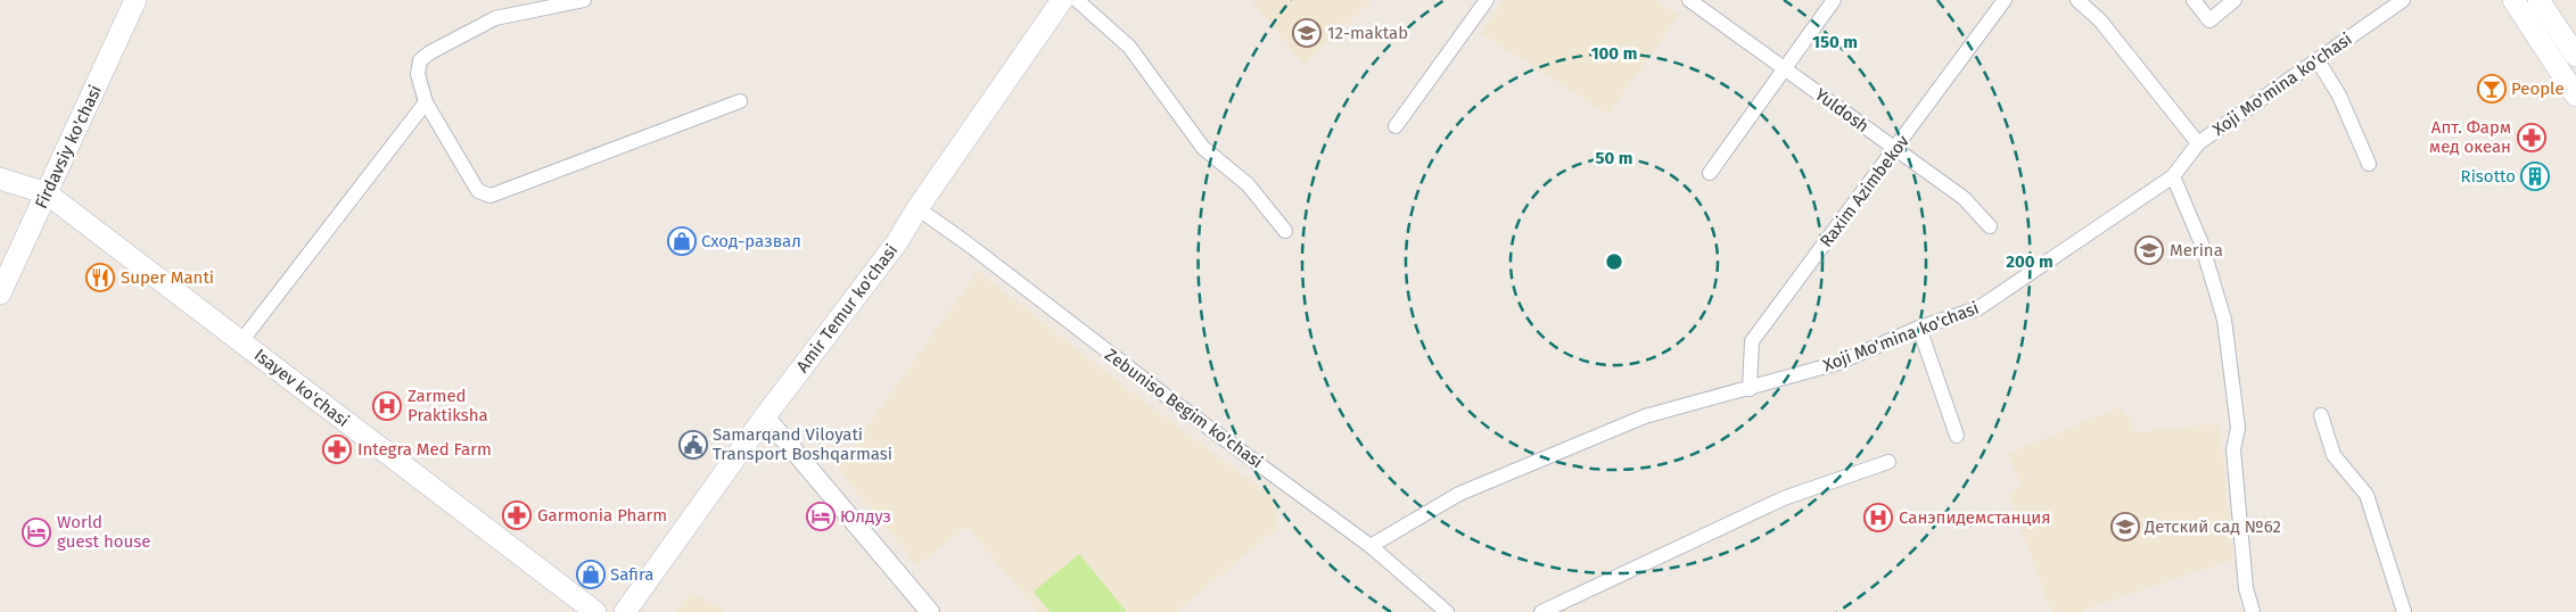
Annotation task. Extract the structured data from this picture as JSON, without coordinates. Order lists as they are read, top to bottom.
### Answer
{
  "streets": {
    "main road": ["Firdavsiy ko'chasi", "Amir Temur ko'chasi", "Isayev ko'chasi"],
    "street": [
      "Xoji Mo'mina ko'chasi",
      "Yuldosh",
      "Raxim Azimbekov",
      "Zebuniso Begim ko'chasi"
    ]
  },
  "crossings": [
    ["Xoji Mo'mina ko'chasi", "Raxim Azimbekov"],
    ["Xoji Mo'mina ko'chasi", "Zebuniso Begim ko'chasi"],
    ["Yuldosh", "Raxim Azimbekov"],
    ["Firdavsiy ko'chasi", "Isayev ko'chasi"],
    ["Amir Temur ko'chasi", "Zebuniso Begim ko'chasi"]
  ],
  "places": {
    "school or university": ["12-maktab", "Merina", "Детский сад №62"],
    "bar": ["People"],
    "pharmacy": ["Апт. Фарм мед океан", "Integra Med Farm", "Garmonia Pharm"],
    "building": ["Risotto"],
    "shop": ["Сход-развал", "Safira"],
    "restaurant": ["Super Manti"],
    "hospital": ["Zarmed Praktiksha", "Санэпидемстанция"],
    "public building": ["Samarqand Viloyati Transport Boshqarmasi"],
    "hotel": ["Юлдуз", "World guest house"]
  },
  "rings": [
    "150 m",
    "100 m",
    "50 m",
    "200 m"
  ]
}
